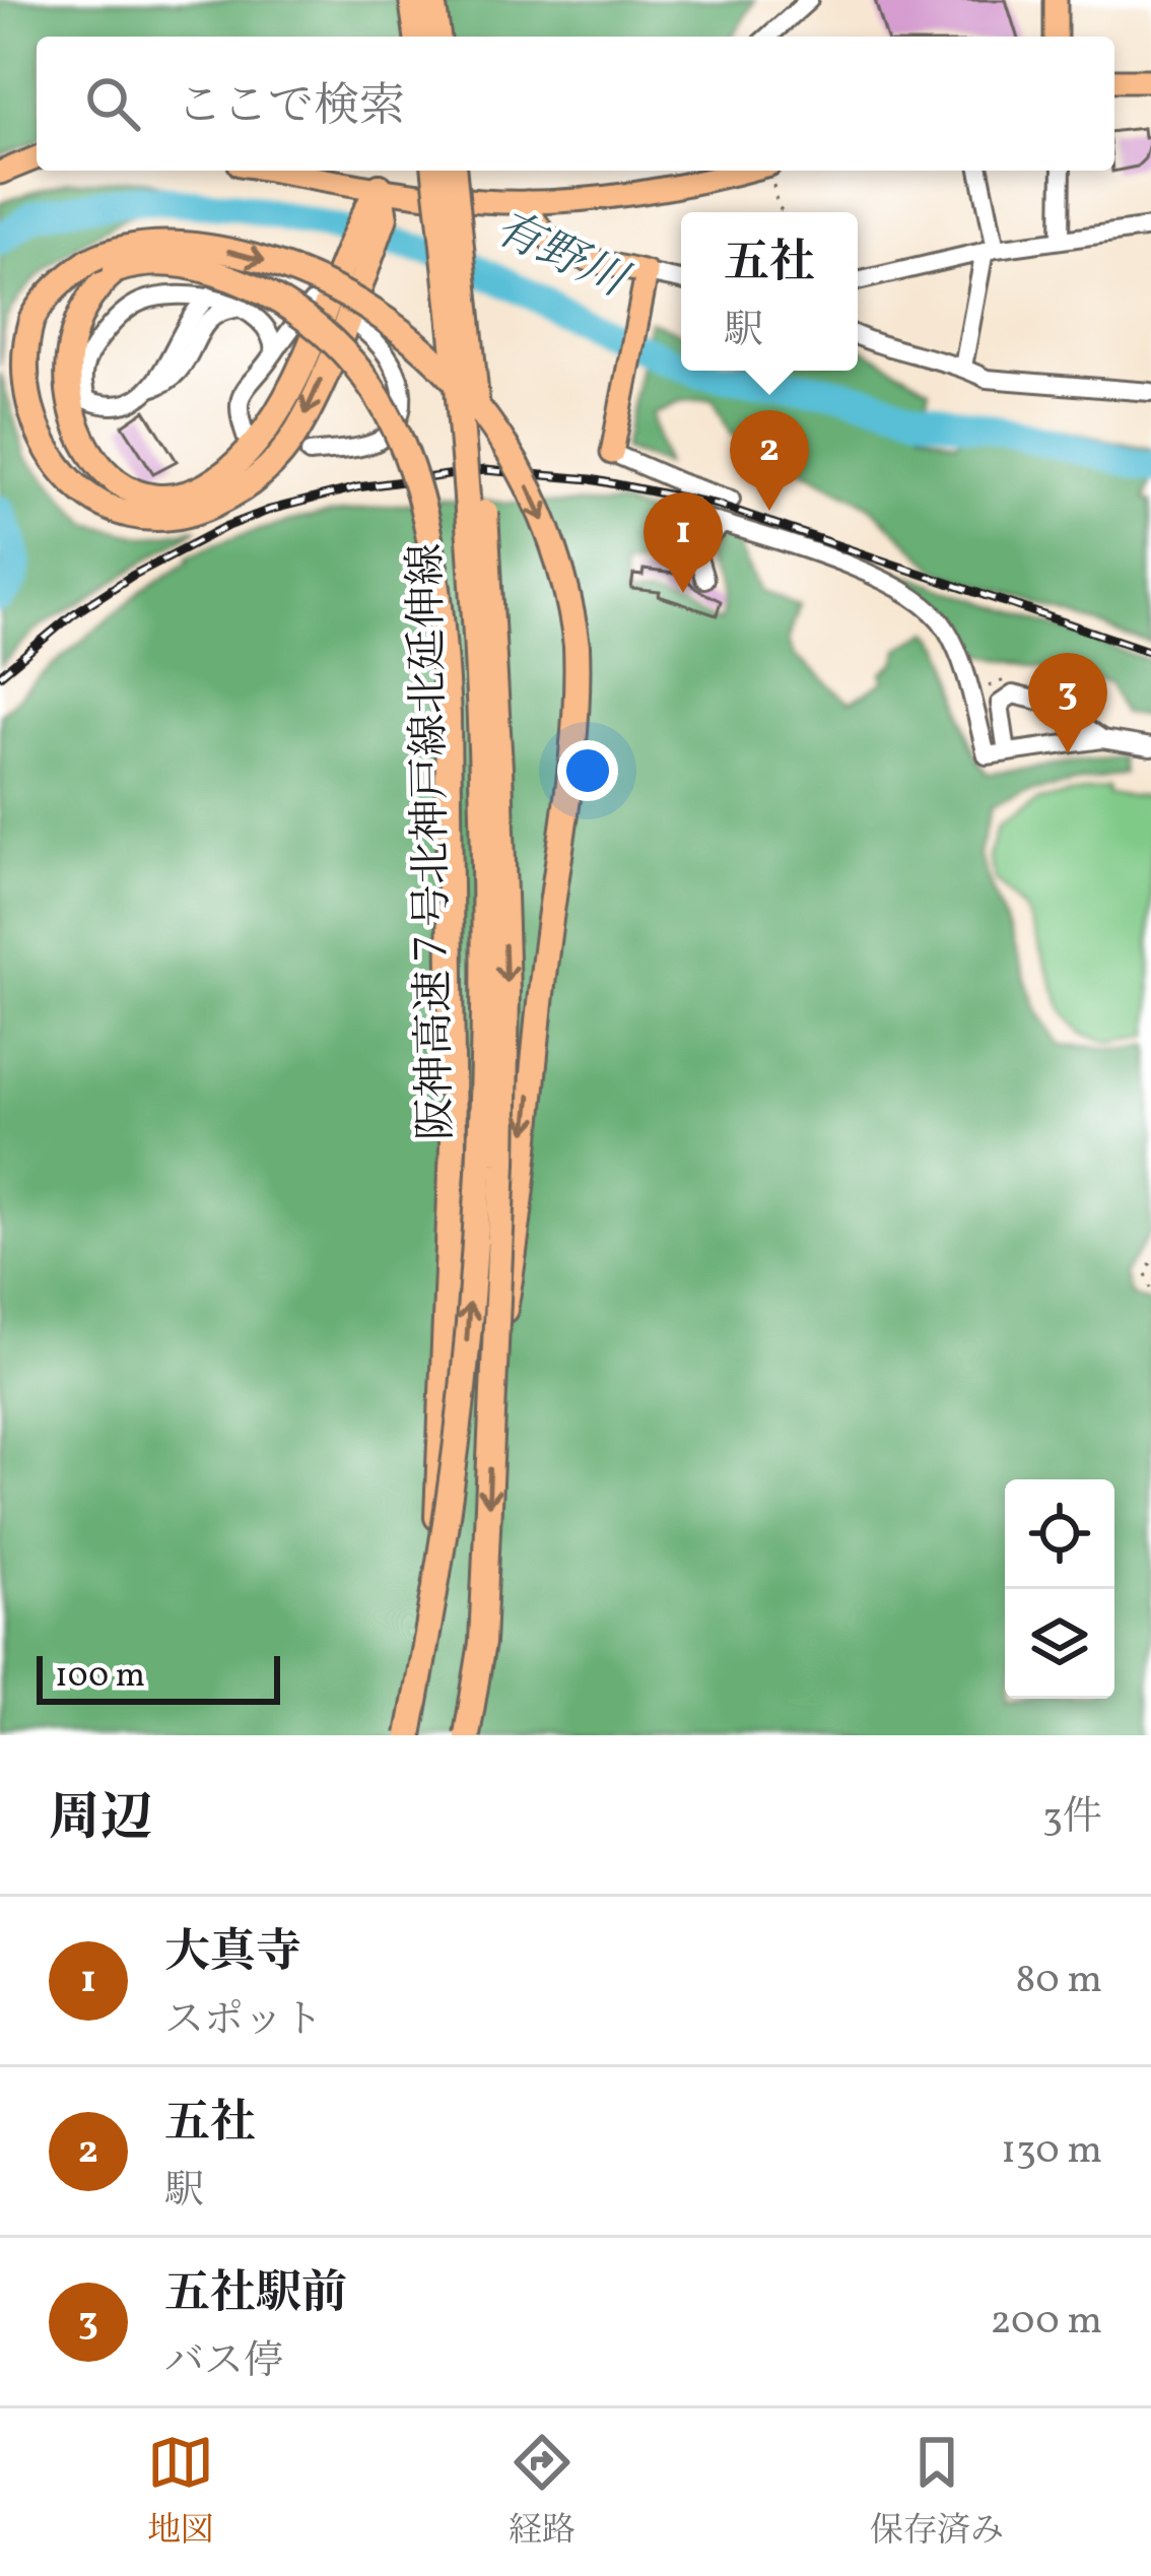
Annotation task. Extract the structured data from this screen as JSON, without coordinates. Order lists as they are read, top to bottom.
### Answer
{
  "streets": {
    "highway": ["阪神高速７号北神戸線北延伸線"]
  },
  "water": ["有野川"],
  "scale_bar": "100 m",
  "page": {
    "search": "ここで検索",
    "popup": ["五社", "駅"],
    "pins": ["2", "1", "3"],
    "scale": "100 m",
    "heading": ["周辺", "3件"],
    "list": [
      {
        "mark": "1",
        "name": "大真寺",
        "note": "スポット",
        "value": "80 m"
      },
      {
        "mark": "2",
        "name": "五社",
        "note": "駅",
        "value": "130 m"
      },
      {
        "mark": "3",
        "name": "五社駅前",
        "note": "バス停",
        "value": "200 m"
      }
    ],
    "nav": ["地図", "経路", "保存済み"]
  }
}
